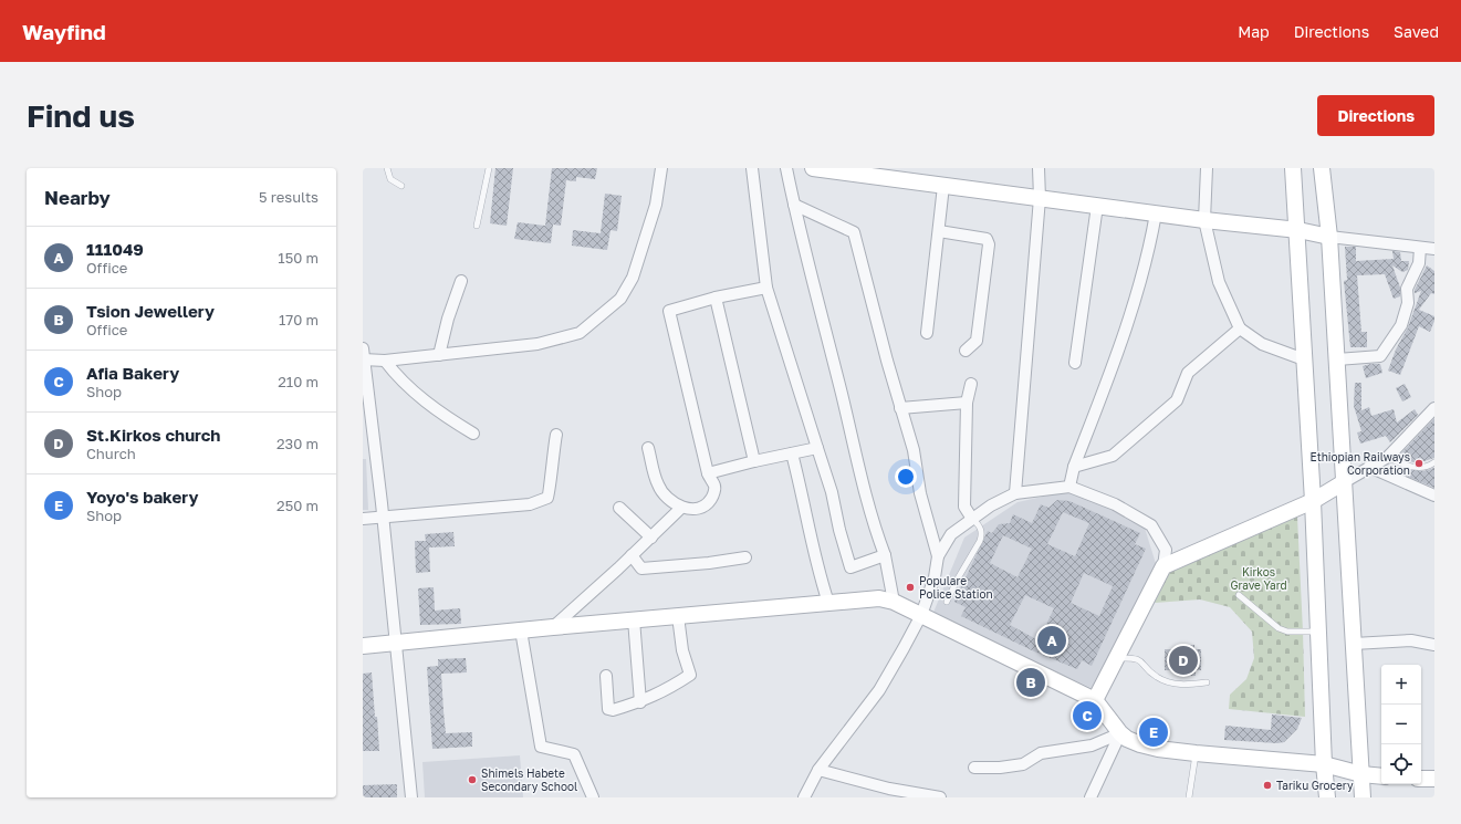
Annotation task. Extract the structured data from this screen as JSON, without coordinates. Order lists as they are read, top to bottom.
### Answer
{
  "parks": ["Kirkos Grave Yard"],
  "places": [
    "Ethiopian Railways Corporation",
    "Populare Police Station",
    "Shimels Habete Secondary School",
    "Tariku Grocery"
  ],
  "page": {
    "header": "Wayfind",
    "nav": ["Map", "Directions", "Saved"],
    "buttons": "Directions",
    "title": "Find us",
    "heading": ["Nearby", "5 results"],
    "list": [
      {
        "mark": "A",
        "name": "111049",
        "note": "Office",
        "value": "150 m"
      },
      {
        "mark": "B",
        "name": "Tsion Jewellery",
        "note": "Office",
        "value": "170 m"
      },
      {
        "mark": "C",
        "name": "Afia Bakery",
        "note": "Shop",
        "value": "210 m"
      },
      {
        "mark": "D",
        "name": "St.Kirkos church",
        "note": "Church",
        "value": "230 m"
      },
      {
        "mark": "E",
        "name": "Yoyo's bakery",
        "note": "Shop",
        "value": "250 m"
      }
    ],
    "pins": [
      "A",
      "D",
      "B",
      "C",
      "E"
    ],
    "map_buttons": ["+", "−"]
  }
}
